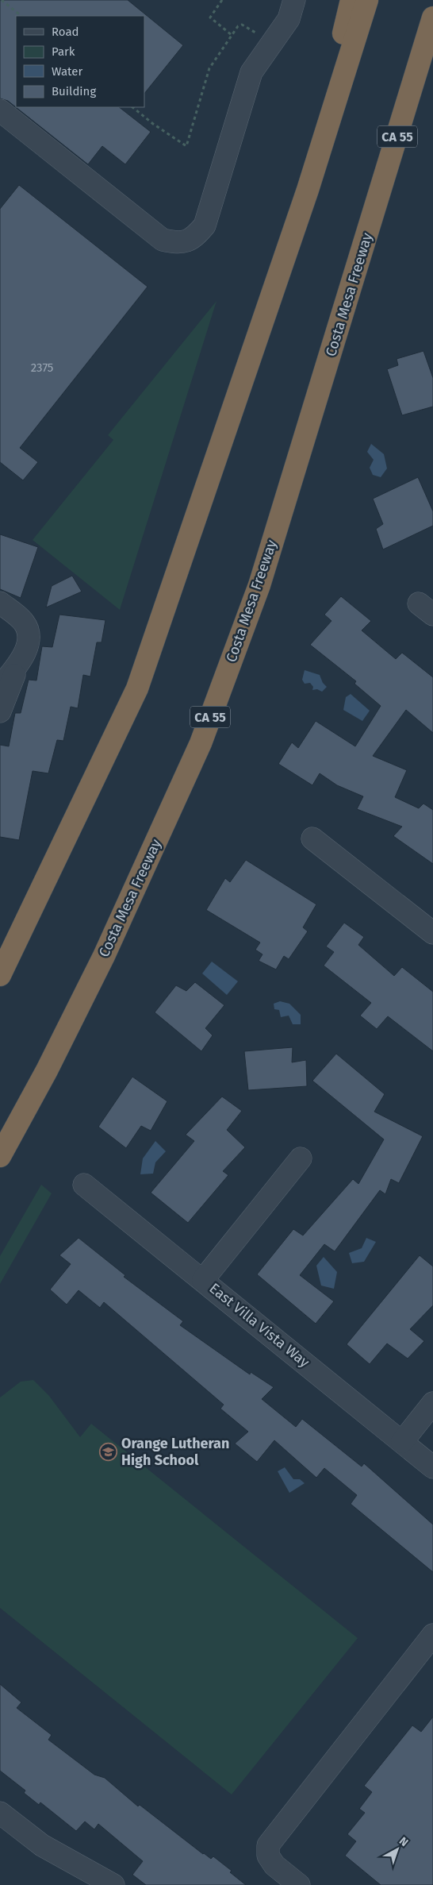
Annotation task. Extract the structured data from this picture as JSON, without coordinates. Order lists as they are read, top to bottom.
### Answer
{
  "streets": {
    "highway": ["CA 55", "Costa Mesa Freeway"],
    "street": ["East Villa Vista Way"]
  },
  "places": {
    "school or university": ["Orange Lutheran High School"]
  },
  "house_numbers": ["2375"],
  "legend": [
    "Road",
    "Park",
    "Water",
    "Building"
  ],
  "north": "top right"
}
